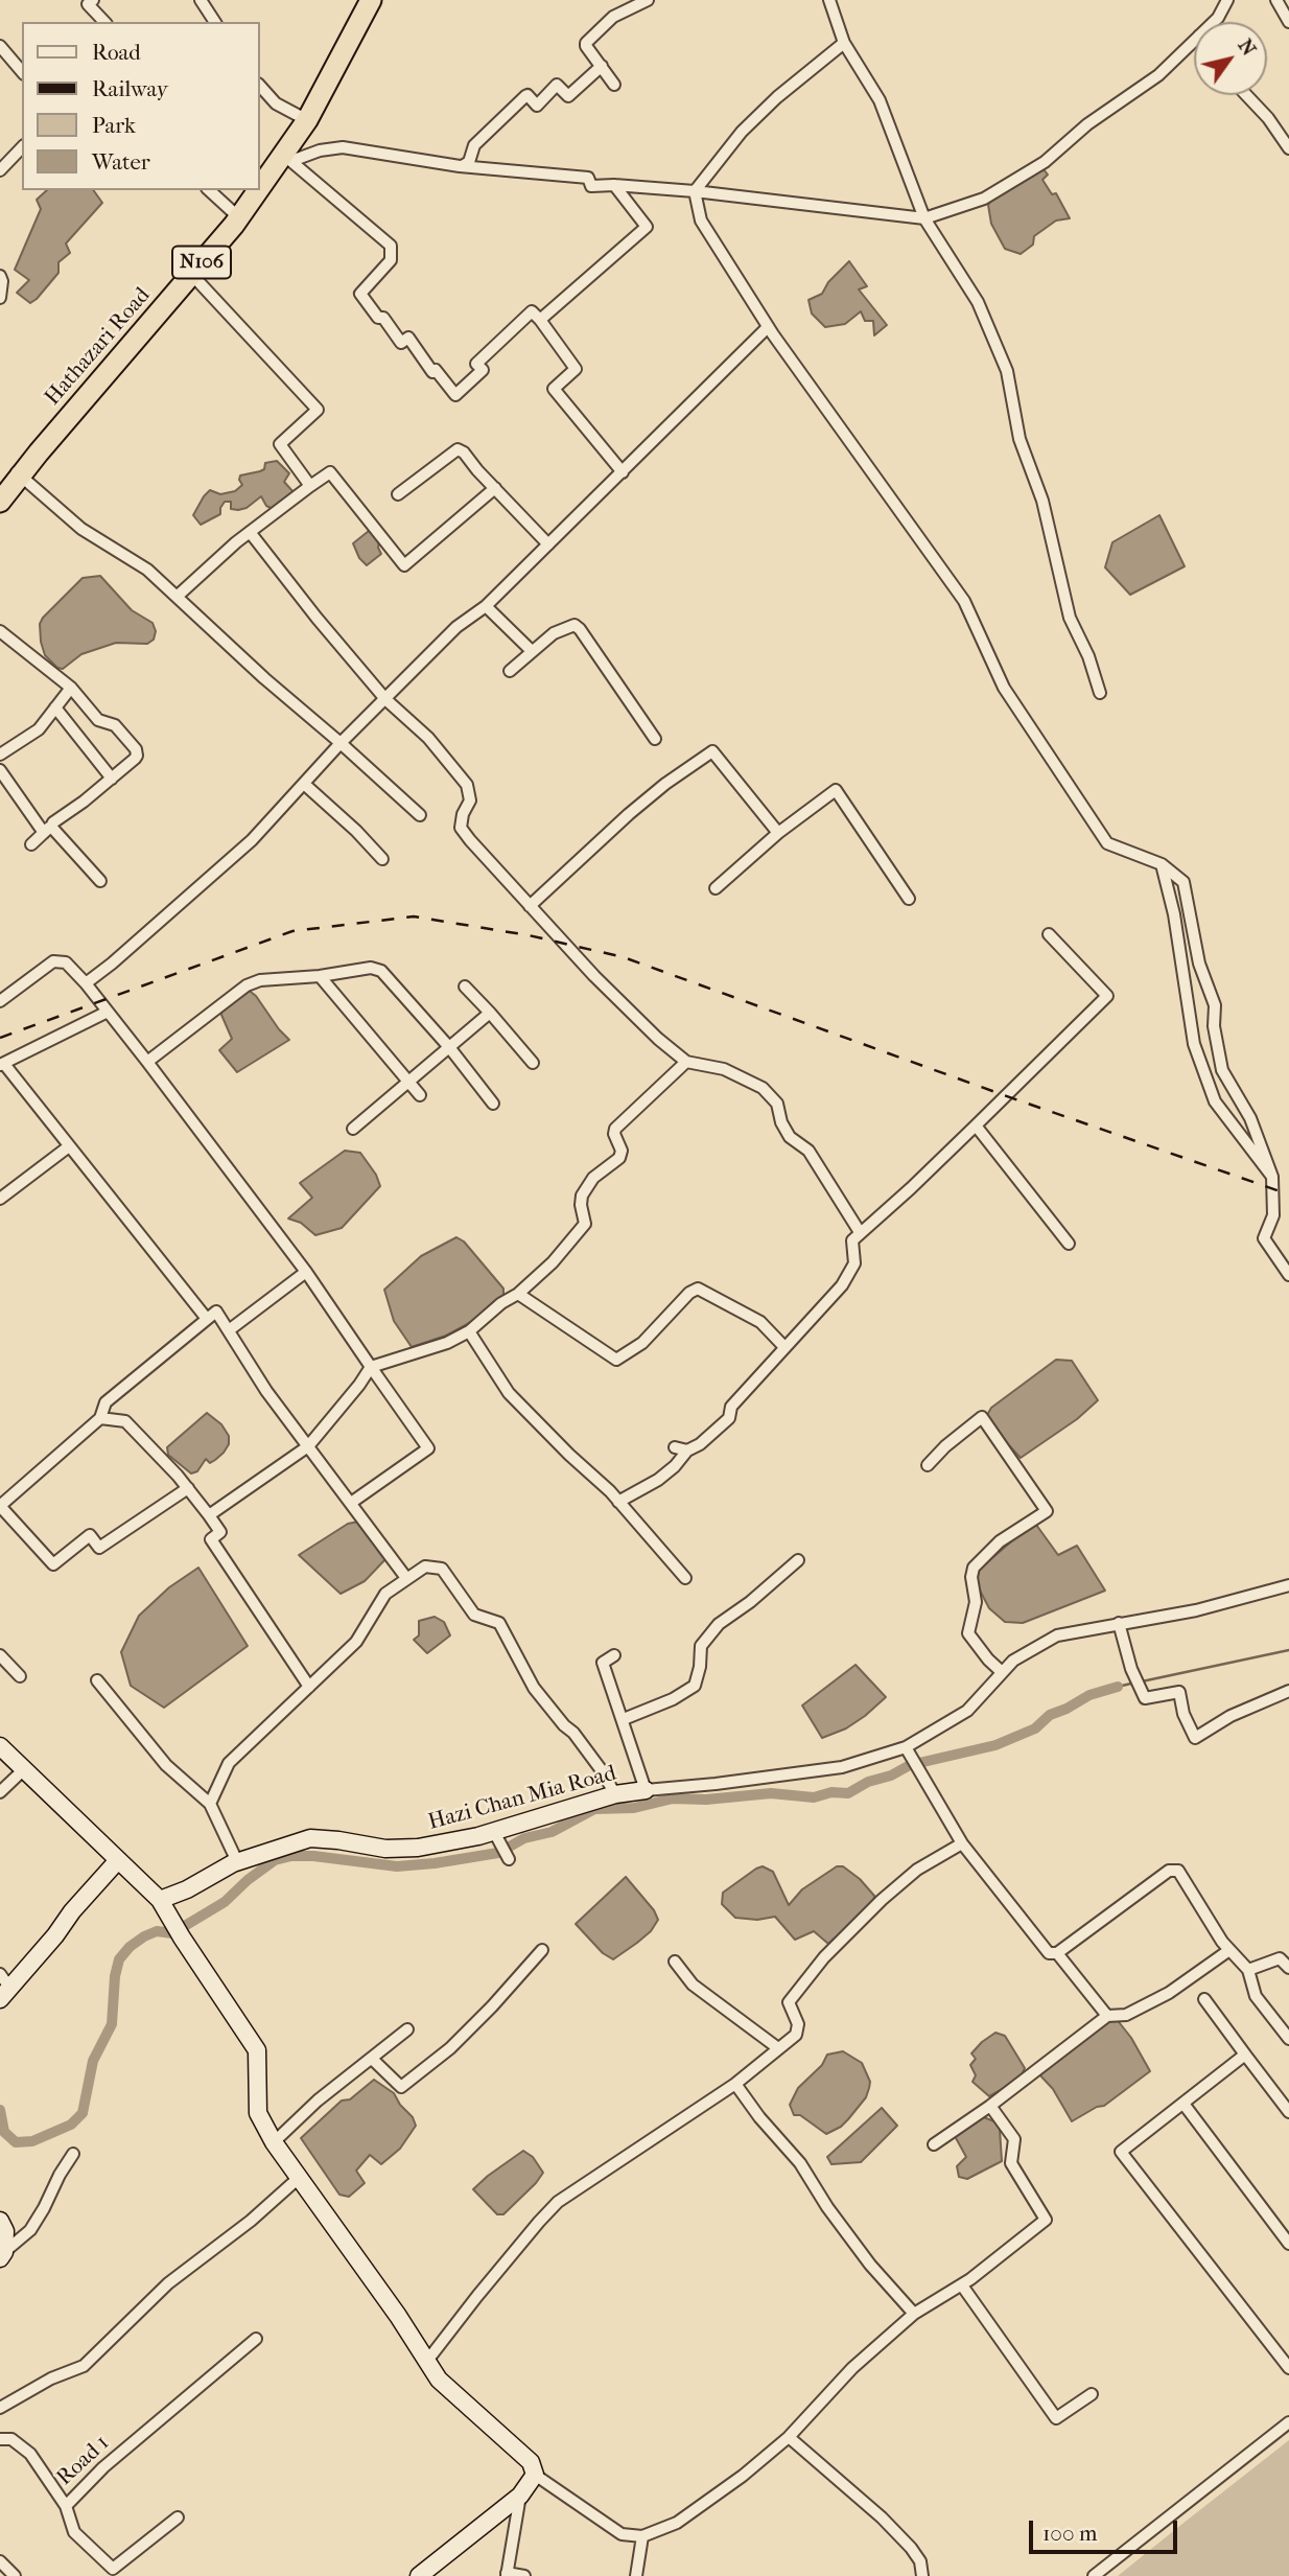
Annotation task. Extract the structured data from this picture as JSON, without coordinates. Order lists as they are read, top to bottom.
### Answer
{
  "streets": {
    "highway": ["N106", "Hathazari Road"],
    "street": ["Hazi Chan Mia Road", "Road 1"]
  },
  "legend": [
    "Road",
    "Railway",
    "Park",
    "Water"
  ],
  "scale_bar": "100 m",
  "north": "top right"
}
